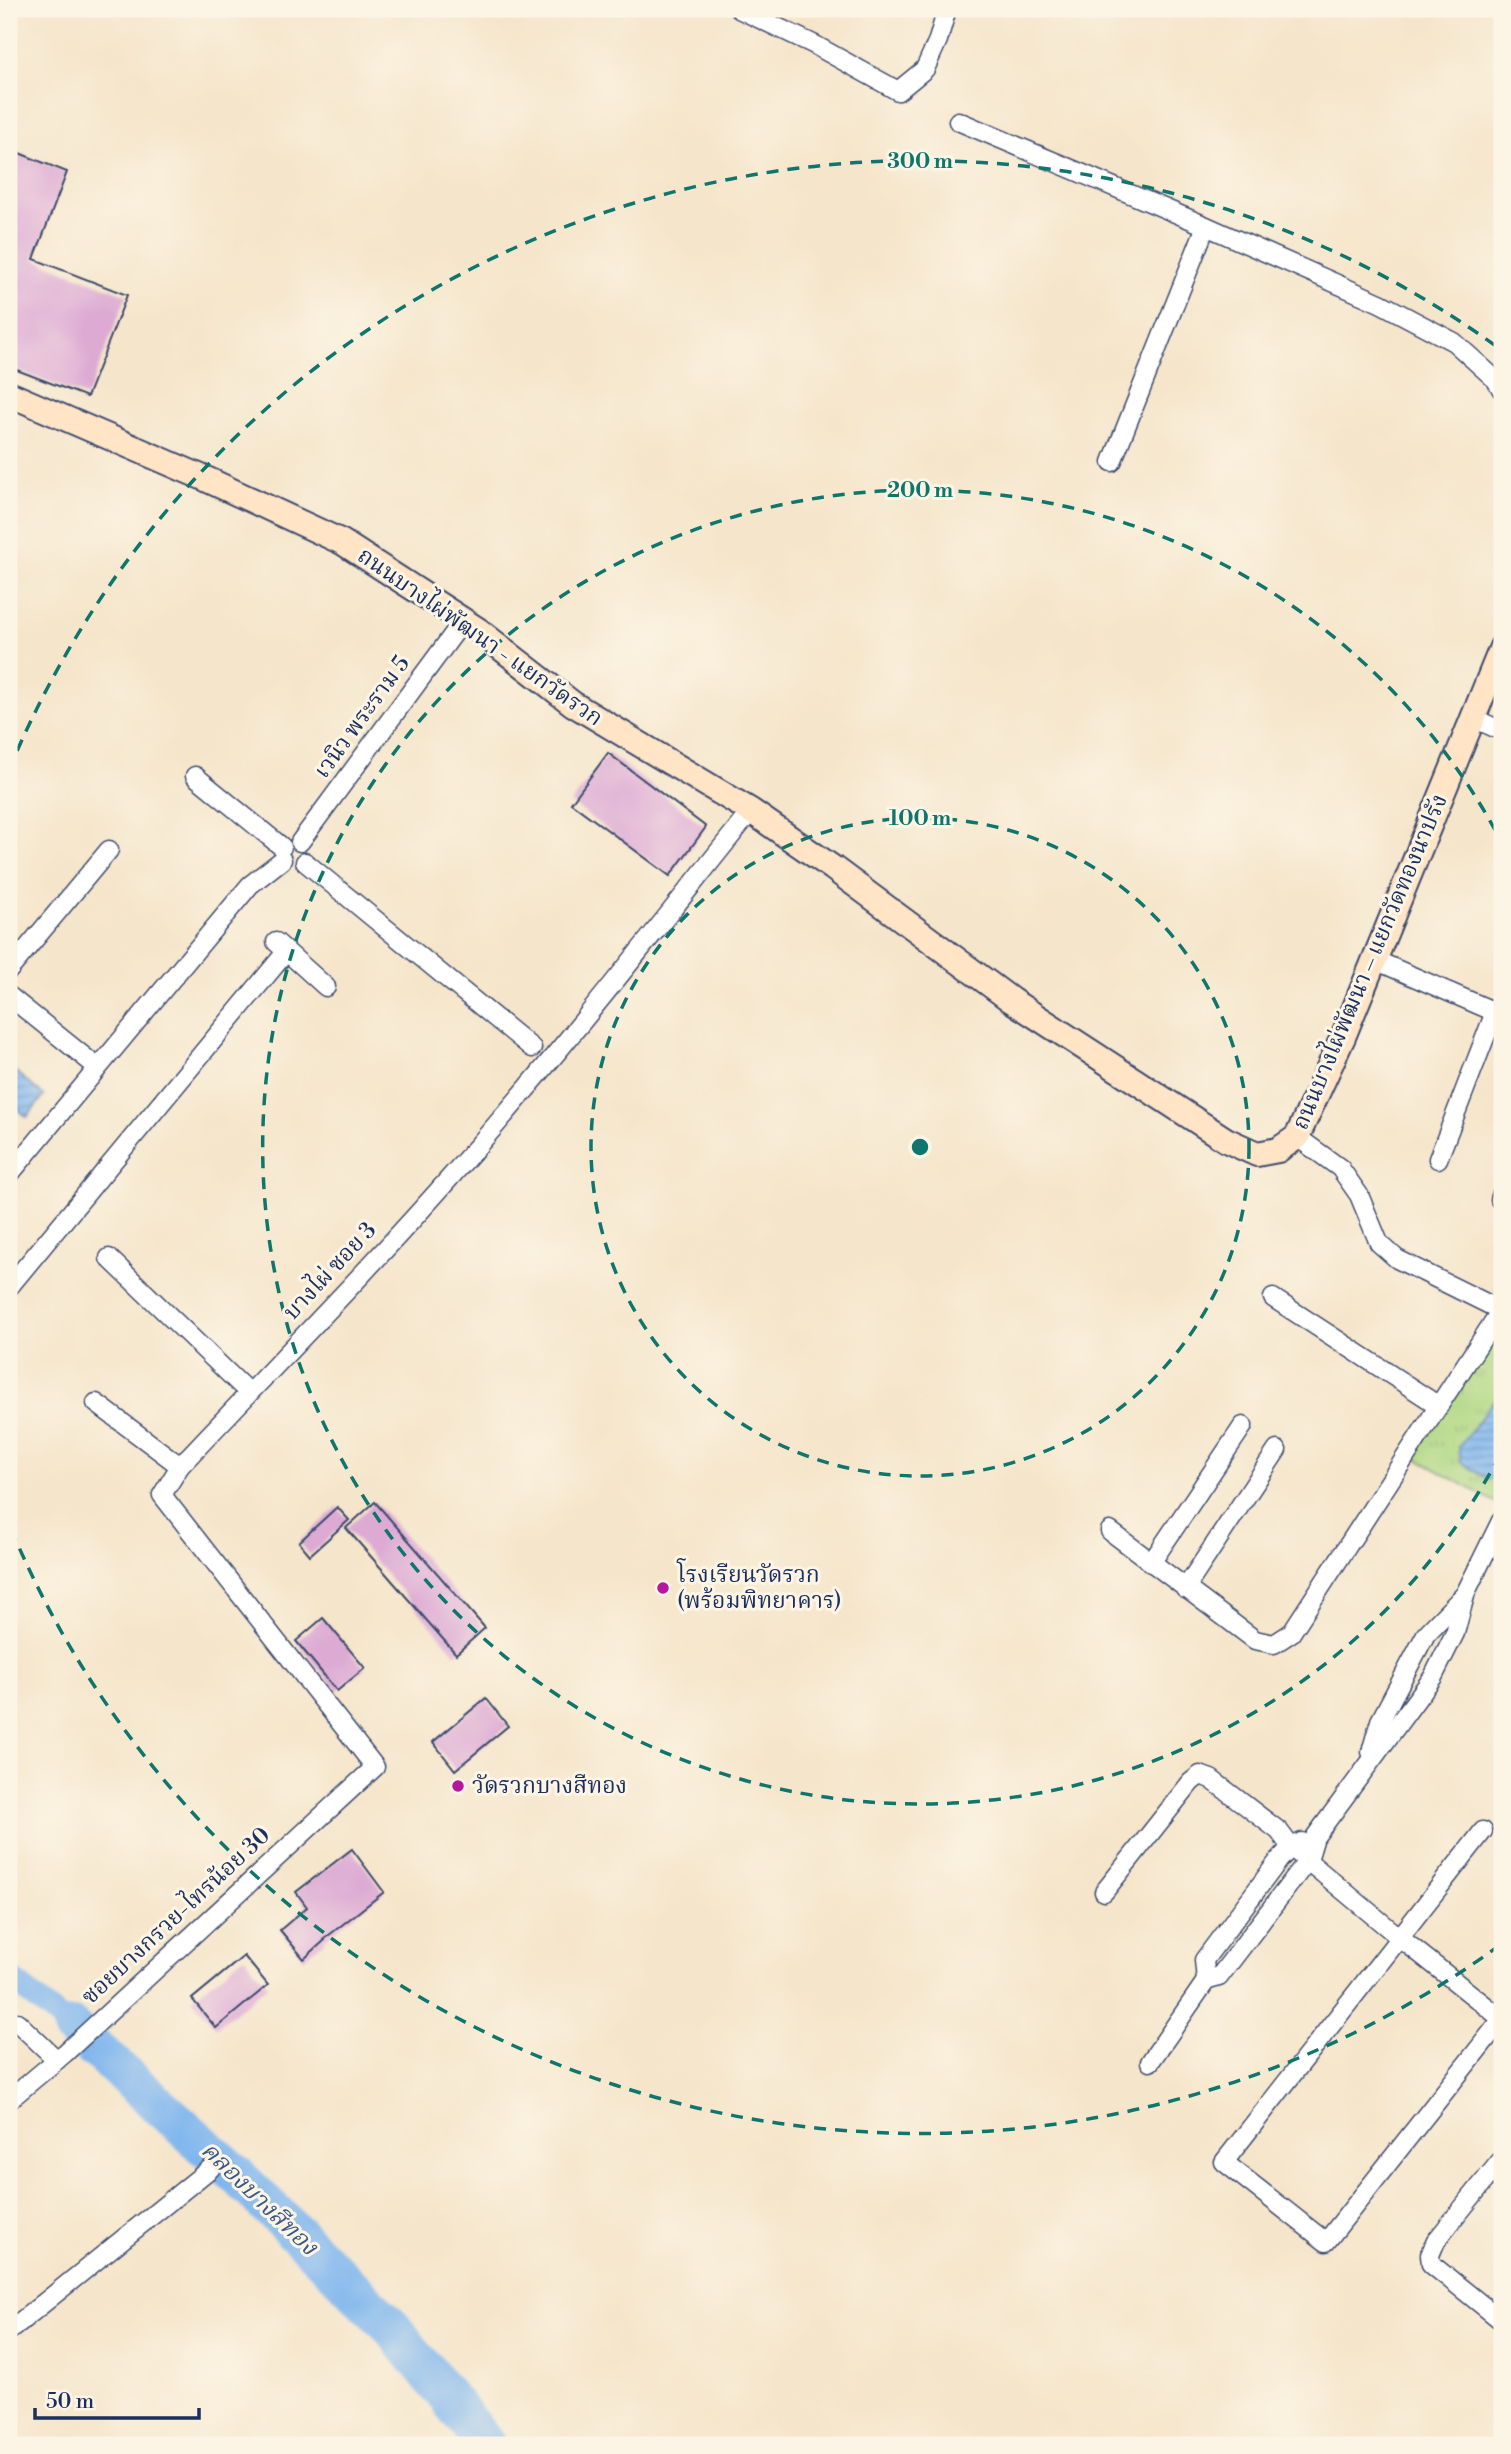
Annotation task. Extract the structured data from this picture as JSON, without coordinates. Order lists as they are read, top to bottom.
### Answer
{
  "streets": {
    "street": [
      "ถนนบางไผ่พัฒนา - แยกวัดรวก",
      "เวนิว พระราม 5",
      "ถนนบางไผ่พัฒนา – แยกวัดทองนาปรัง",
      "บางไผ่ ซอย 3",
      "ซอยบางกรวย-ไทรน้อย 30"
    ]
  },
  "crossings": [
    ["ถนนบางไผ่พัฒนา - แยกวัดรวก", "เวนิว พระราม 5"],
    ["ถนนบางไผ่พัฒนา - แยกวัดรวก", "ถนนบางไผ่พัฒนา – แยกวัดทองนาปรัง"],
    ["ถนนบางไผ่พัฒนา - แยกวัดรวก", "บางไผ่ ซอย 3"],
    ["ถนนบางไผ่พัฒนา – แยกวัดทองนาปรัง", "บางไผ่ ซอย 3"],
    ["บางไผ่ ซอย 3", "ซอยบางกรวย-ไทรน้อย 30"]
  ],
  "water": ["คลองบางสีทอง"],
  "places": ["โรงเรียนวัดรวก (พร้อมพิทยาคาร)", "วัดรวกบางสีทอง"],
  "scale_bar": "50 m",
  "rings": ["300 m", "200 m", "100 m"]
}
